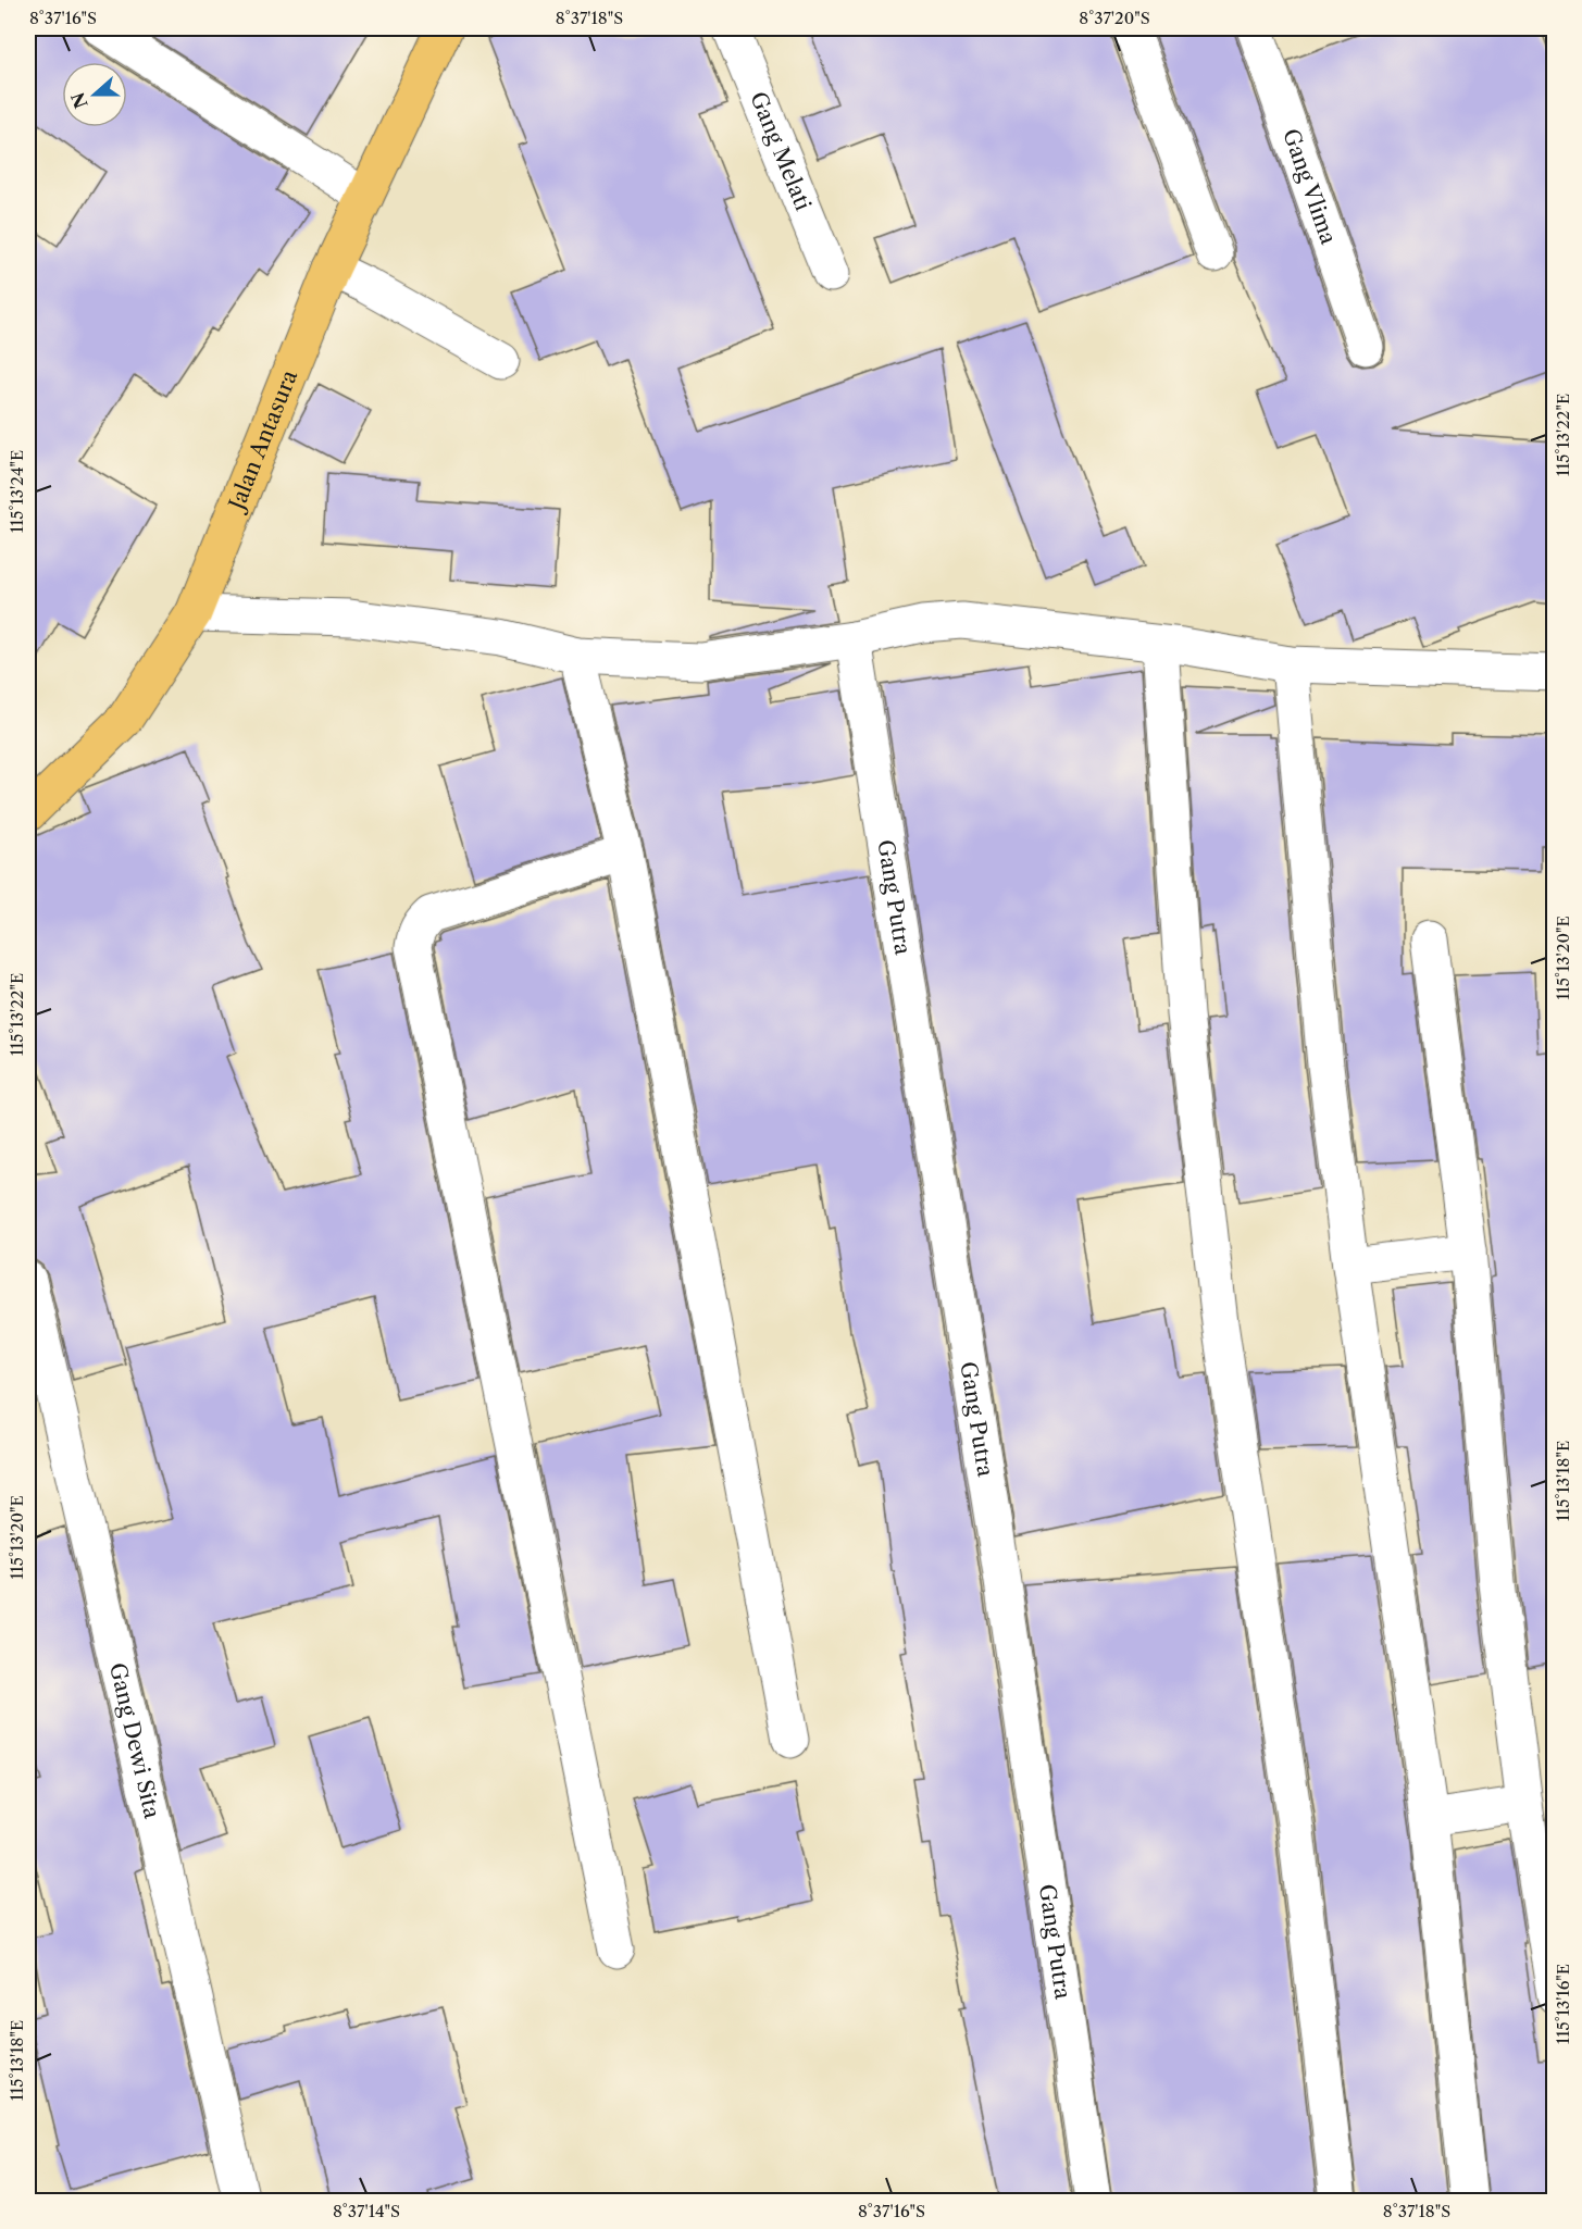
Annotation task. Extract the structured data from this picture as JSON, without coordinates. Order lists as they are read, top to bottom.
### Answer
{
  "streets": {
    "main road": ["Jalan Antasura"],
    "street": [
      "Gang Melati",
      "Gang Vlima",
      "Gang Putra",
      "Gang Dewi Sita"
    ]
  },
  "north": "left",
  "coordinates": [
    "8°37'16\"S",
    "8°37'18\"S",
    "8°37'20\"S",
    "115°13'22\"E",
    "115°13'24\"E",
    "115°13'20\"E",
    "115°13'18\"E",
    "115°13'16\"E",
    "8°37'14\"S"
  ]
}
